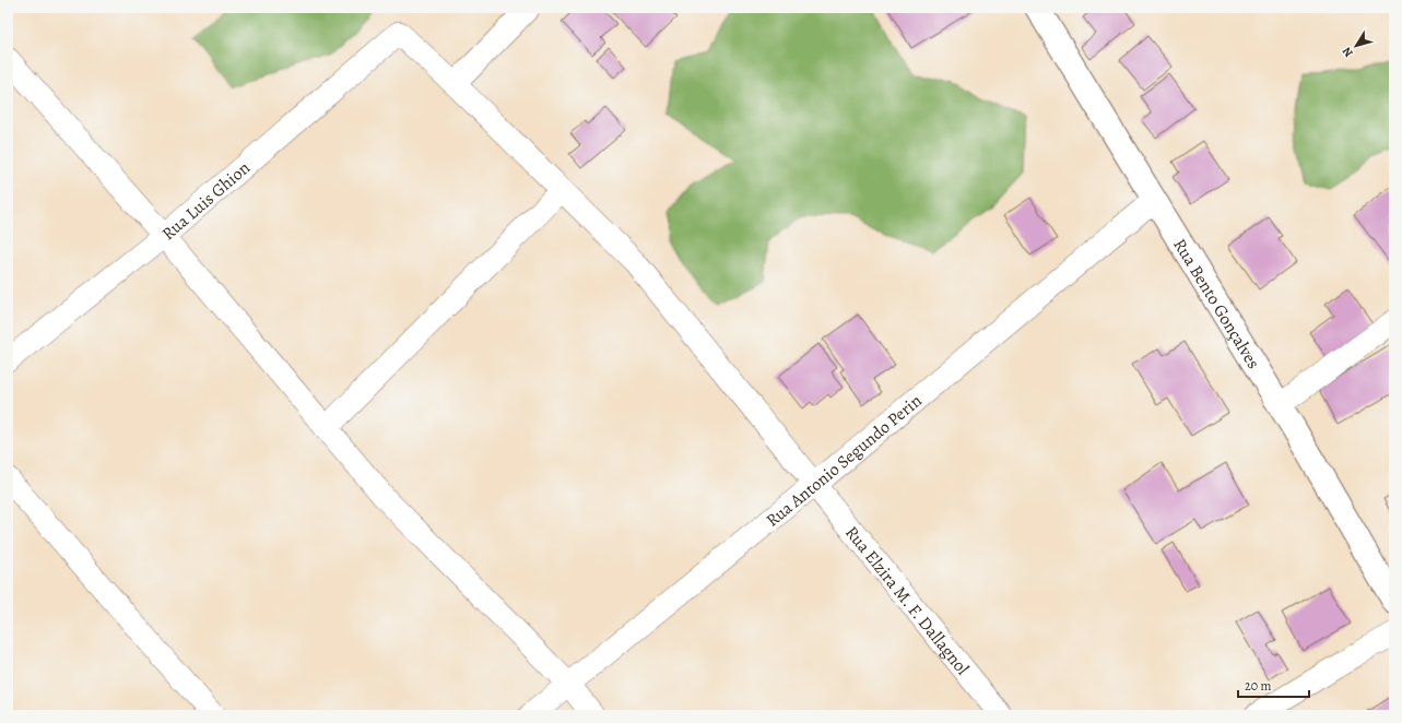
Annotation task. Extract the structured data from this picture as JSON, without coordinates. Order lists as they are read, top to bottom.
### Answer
{
  "streets": {
    "street": [
      "Rua Luis Ghion",
      "Rua Bento Gonçalves",
      "Rua Antonio Segundo Perin",
      "Rua Elzira M. F. Dallagnol"
    ]
  },
  "crossings": [
    ["Rua Luis Ghion", "Rua Elzira M. F. Dallagnol"],
    ["Rua Bento Gonçalves", "Rua Antonio Segundo Perin"],
    ["Rua Antonio Segundo Perin", "Rua Elzira M. F. Dallagnol"]
  ],
  "scale_bar": "20 m",
  "north": "bottom left"
}
